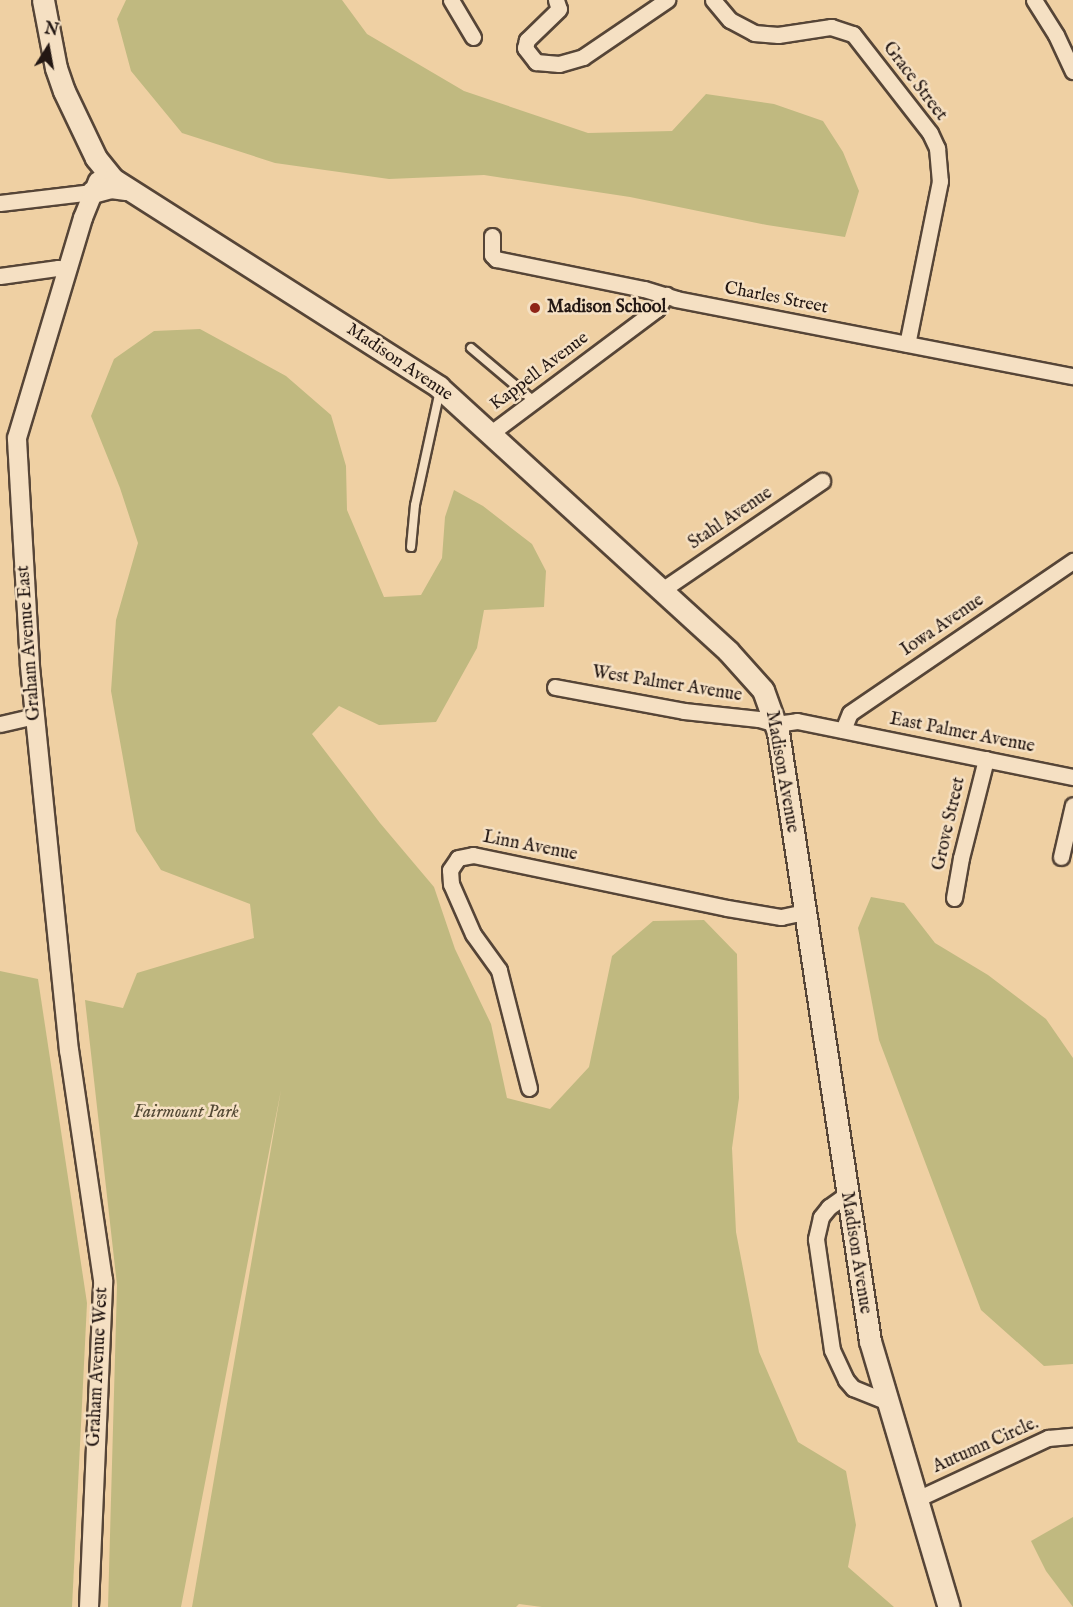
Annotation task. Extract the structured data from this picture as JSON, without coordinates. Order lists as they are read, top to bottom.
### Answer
{
  "streets": {
    "main road": ["Madison Avenue"],
    "street": [
      "Grace Street",
      "Charles Street",
      "Kappell Avenue",
      "Stahl Avenue",
      "Iowa Avenue",
      "Graham Avenue East",
      "West Palmer Avenue",
      "East Palmer Avenue",
      "Grove Street",
      "Linn Avenue",
      "Graham Avenue West",
      "Autumn Circle."
    ]
  },
  "crossings": [
    ["Grace Street", "Charles Street"],
    ["Charles Street", "Kappell Avenue"],
    ["Madison Avenue", "Kappell Avenue"],
    ["Madison Avenue", "Stahl Avenue"],
    ["Madison Avenue", "Graham Avenue East"],
    ["Madison Avenue", "West Palmer Avenue"],
    ["Madison Avenue", "Linn Avenue"],
    ["Madison Avenue", "Autumn Circle."],
    ["Iowa Avenue", "West Palmer Avenue"],
    ["Iowa Avenue", "East Palmer Avenue"],
    ["Graham Avenue East", "Graham Avenue West"],
    ["West Palmer Avenue", "East Palmer Avenue"],
    ["East Palmer Avenue", "Grove Street"]
  ],
  "parks": ["Fairmount Park"],
  "places": ["Madison School"],
  "north": "top"
}
